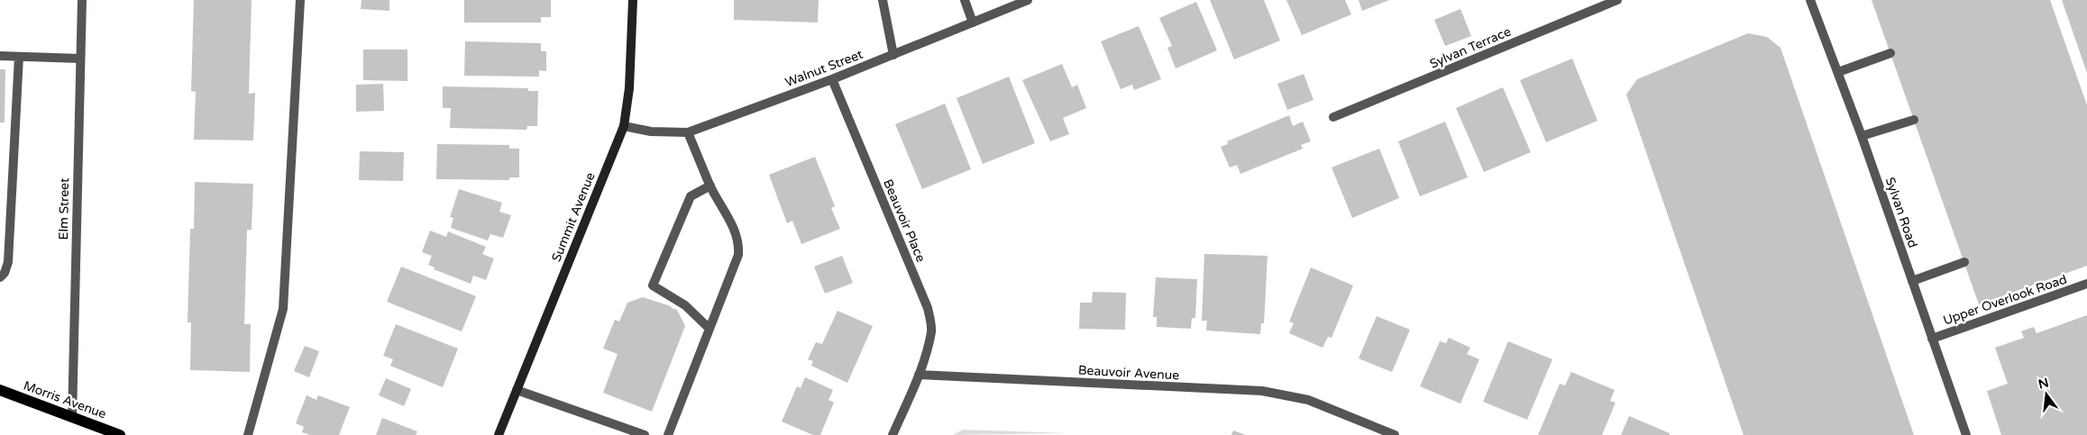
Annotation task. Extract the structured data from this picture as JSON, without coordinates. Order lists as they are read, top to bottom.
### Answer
{
  "streets": {
    "main road": ["Morris Avenue"],
    "street": [
      "Sylvan Terrace",
      "Walnut Street",
      "Elm Street",
      "Sylvan Road",
      "Summit Avenue",
      "Beauvoir Place",
      "Upper Overlook Road",
      "Beauvoir Avenue"
    ]
  },
  "crossings": [
    ["Walnut Street", "Summit Avenue"],
    ["Walnut Street", "Beauvoir Place"],
    ["Elm Street", "Morris Avenue"],
    ["Sylvan Road", "Upper Overlook Road"],
    ["Beauvoir Place", "Beauvoir Avenue"]
  ],
  "north": "top"
}
